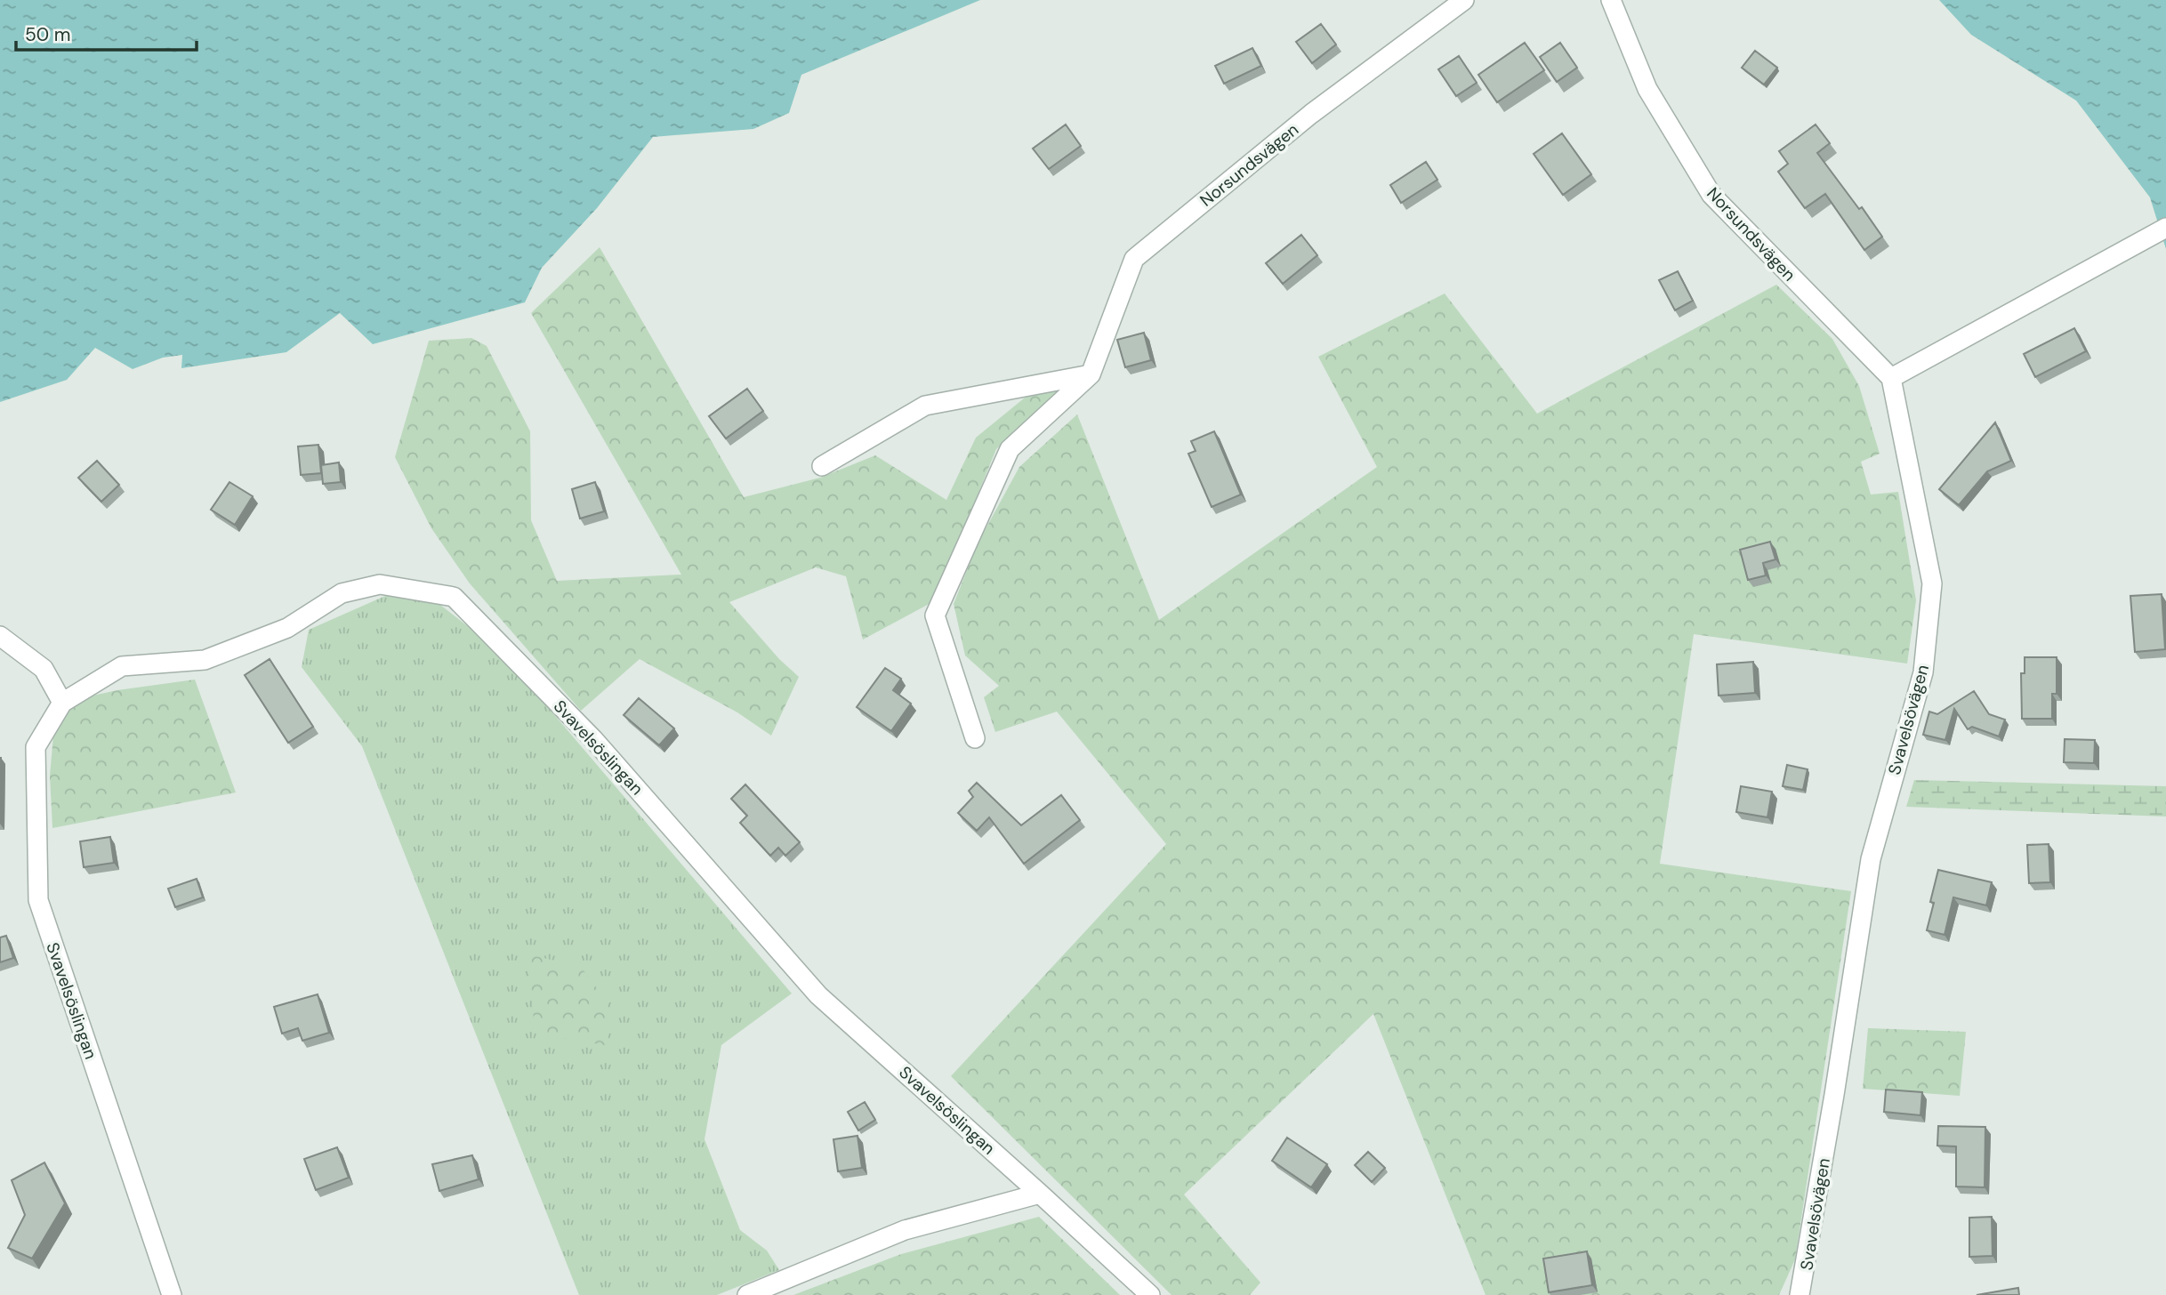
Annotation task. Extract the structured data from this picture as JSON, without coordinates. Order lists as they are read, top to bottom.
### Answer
{
  "streets": {
    "street": ["Norsundsvägen", "Svavelsövägen", "Svavelsöslingan"]
  },
  "crossings": [
    ["Norsundsvägen", "Svavelsövägen"]
  ],
  "scale_bar": "50 m"
}
